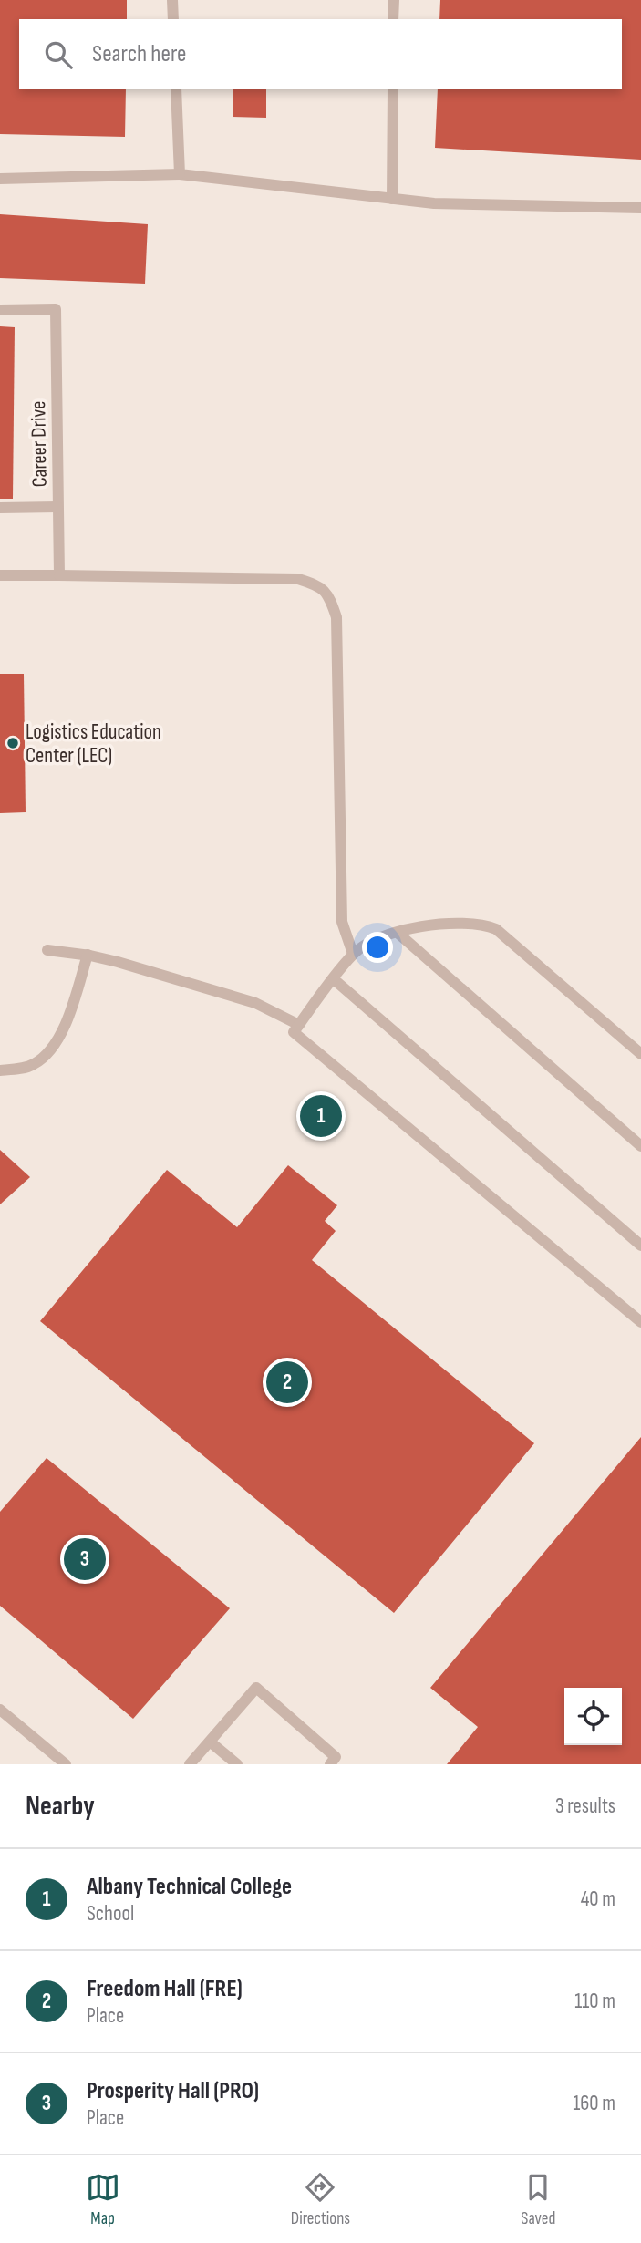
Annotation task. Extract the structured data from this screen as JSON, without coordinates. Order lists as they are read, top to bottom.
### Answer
{
  "streets": {
    "lane": ["Career Drive"]
  },
  "places": ["Logistics Education Center (LEC)"],
  "page": {
    "search": "Search here",
    "pins": ["1", "2", "3"],
    "heading": ["Nearby", "3 results"],
    "list": [
      {
        "mark": "1",
        "name": "Albany Technical College",
        "note": "School",
        "value": "40 m"
      },
      {
        "mark": "2",
        "name": "Freedom Hall (FRE)",
        "note": "Place",
        "value": "110 m"
      },
      {
        "mark": "3",
        "name": "Prosperity Hall (PRO)",
        "note": "Place",
        "value": "160 m"
      }
    ],
    "nav": ["Map", "Directions", "Saved"]
  }
}
